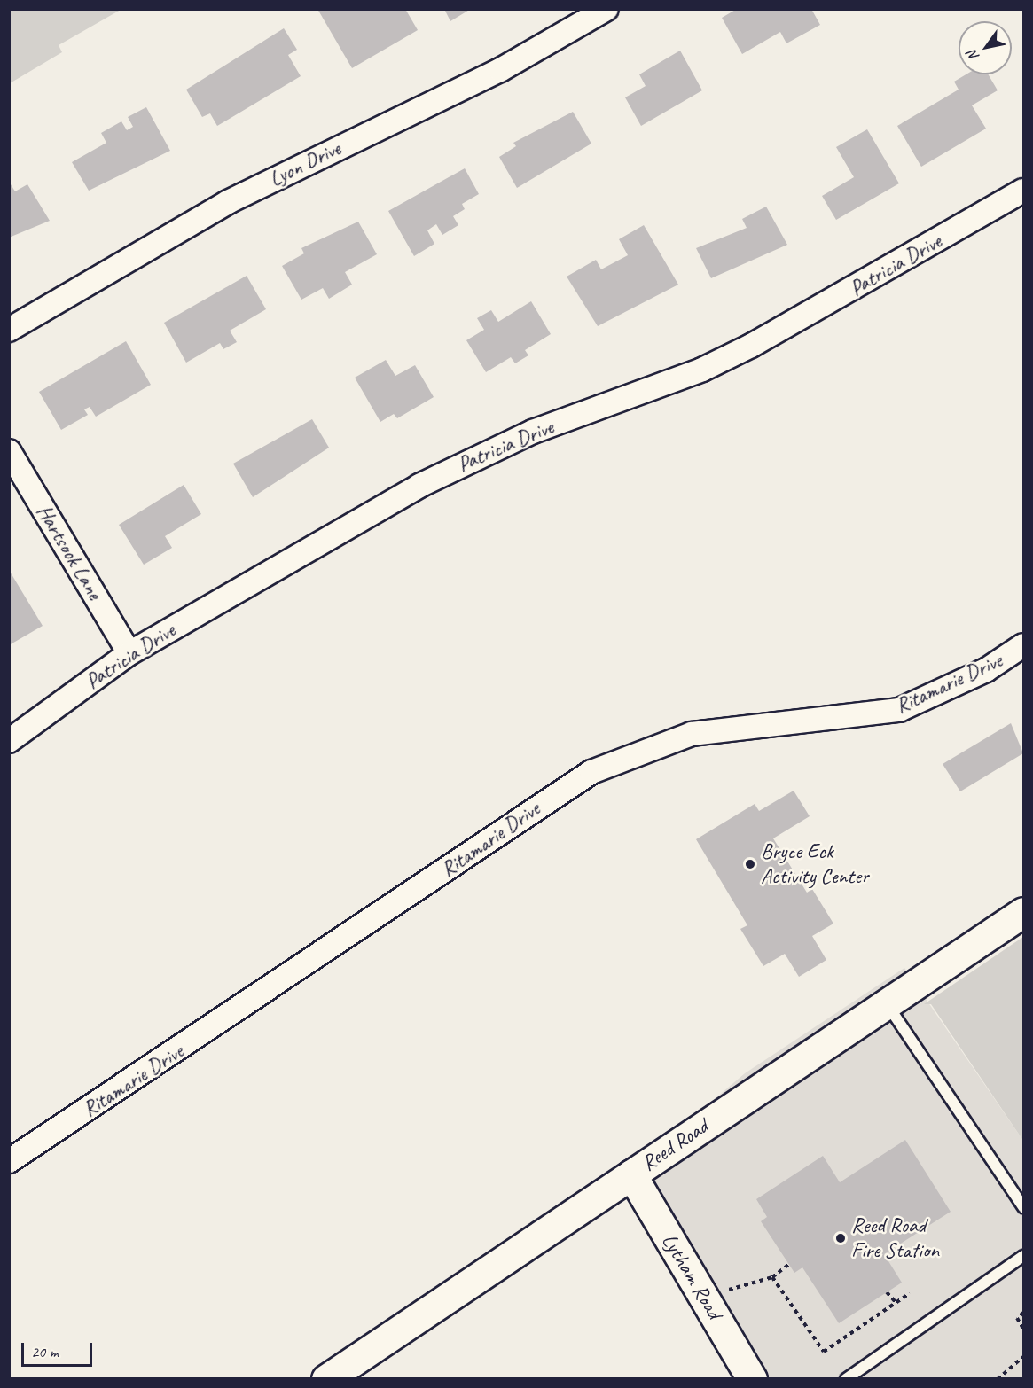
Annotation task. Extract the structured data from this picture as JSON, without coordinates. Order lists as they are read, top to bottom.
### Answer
{
  "streets": {
    "main road": ["Reed Road", "Lytham Road"],
    "street": [
      "Lyon Drive",
      "Patricia Drive",
      "Hartsook Lane",
      "Ritamarie Drive"
    ]
  },
  "crossings": [
    ["Patricia Drive", "Hartsook Lane"],
    ["Reed Road", "Lytham Road"]
  ],
  "places": ["Bryce Eck Activity Center", "Reed Road Fire Station"],
  "scale_bar": "20 m",
  "north": "bottom left"
}
